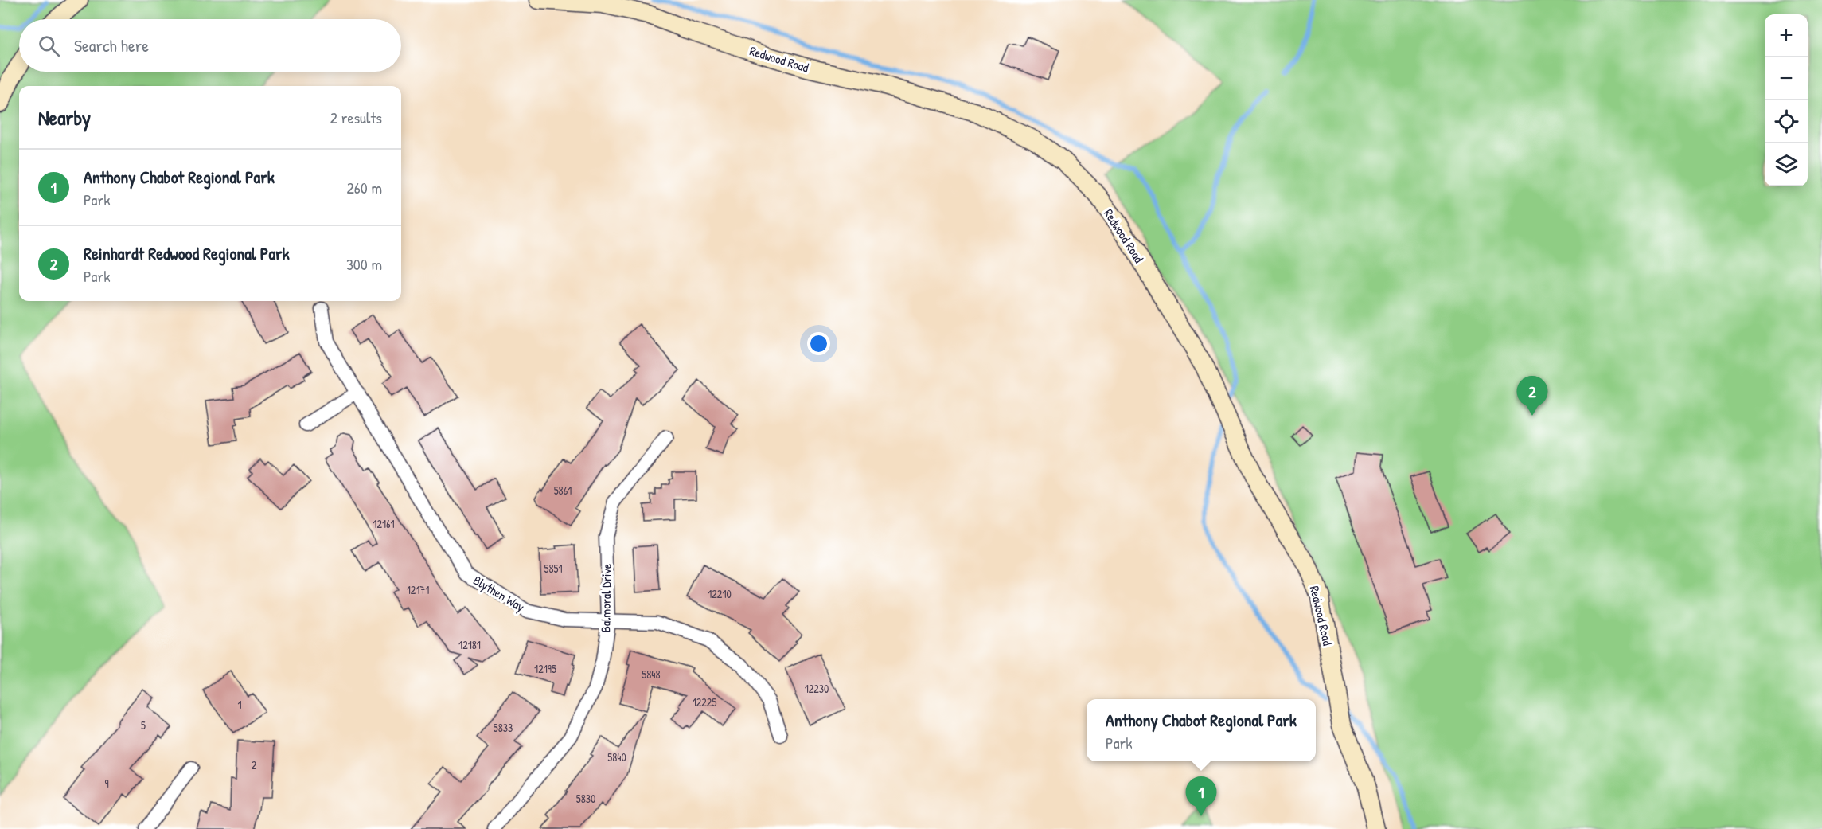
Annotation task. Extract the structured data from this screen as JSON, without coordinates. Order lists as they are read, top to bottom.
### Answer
{
  "streets": {
    "main road": ["Redwood Road"],
    "street": ["Blythen Way", "Balmoral Drive"]
  },
  "crossings": [
    ["Blythen Way", "Balmoral Drive"]
  ],
  "house_numbers": [
    "5861",
    "12161",
    "5851",
    "12171",
    "12210",
    "12181",
    "12195",
    "5848",
    "12230",
    "12225",
    "1",
    "5",
    "5833",
    "5840",
    "2",
    "9",
    "5830"
  ],
  "page": {
    "map_buttons": ["+", "−"],
    "search": "Search here",
    "heading": ["Nearby", "2 results"],
    "list": [
      {
        "mark": "1",
        "name": "Anthony Chabot Regional Park",
        "note": "Park",
        "value": "260 m"
      },
      {
        "mark": "2",
        "name": "Reinhardt Redwood Regional Park",
        "note": "Park",
        "value": "300 m"
      }
    ],
    "pins": ["2", "1"],
    "popup": ["Anthony Chabot Regional Park", "Park"]
  }
}
